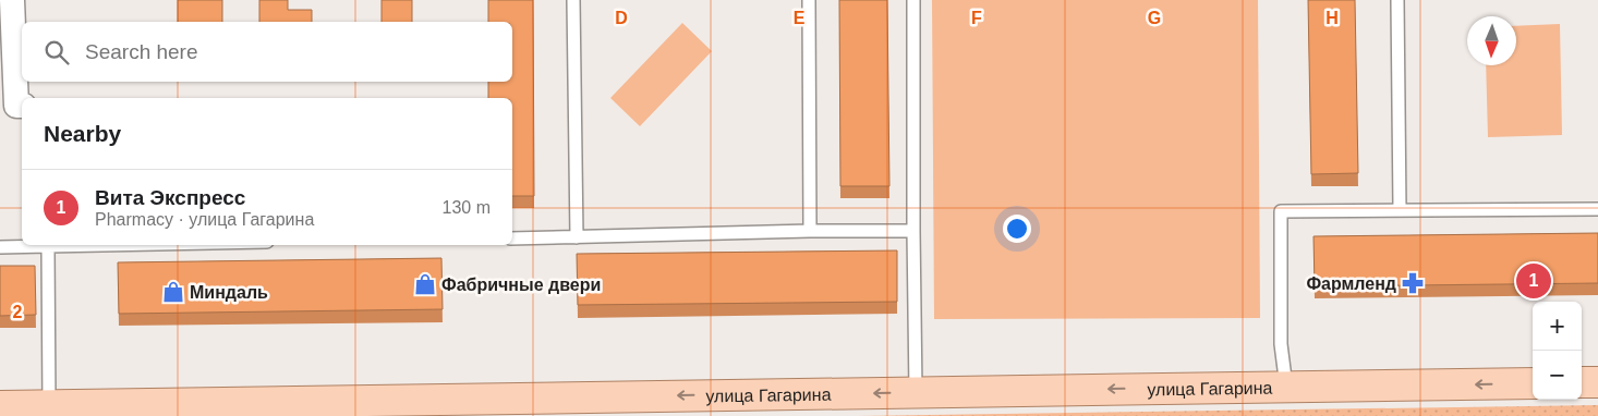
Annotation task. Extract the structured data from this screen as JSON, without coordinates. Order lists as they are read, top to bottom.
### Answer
{
  "streets": {
    "main road": ["улица Гагарина"]
  },
  "one_way": ["улица Гагарина"],
  "places": {
    "pharmacy": ["Фармленд"],
    "shop": ["Фабричные двери", "Миндаль"]
  },
  "north": "bottom",
  "page": {
    "search": "Search here",
    "heading": "Nearby",
    "list": [
      {
        "mark": "1",
        "name": "Вита Экспресс",
        "note": "Pharmacy · улица Гагарина",
        "value": "130 m"
      }
    ],
    "pins": "1",
    "map_buttons": ["+", "−"]
  },
  "grid": {
    "columns": [
      "D",
      "E",
      "F",
      "G",
      "H"
    ],
    "rows": ["2"]
  }
}
